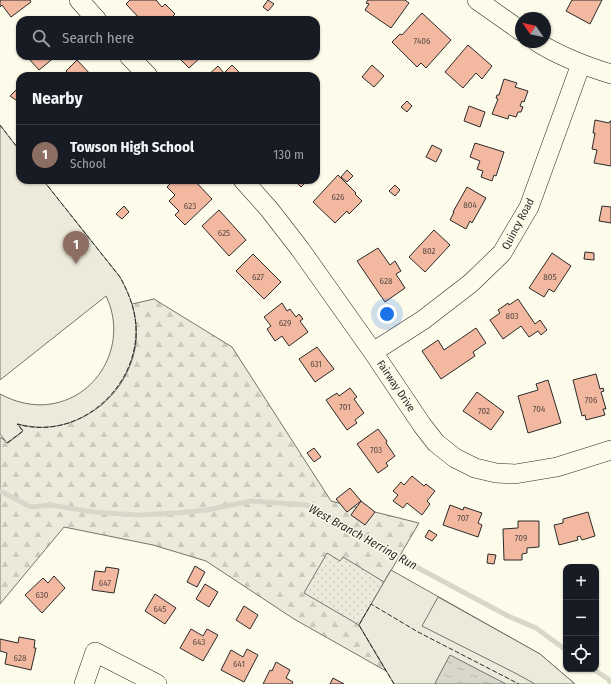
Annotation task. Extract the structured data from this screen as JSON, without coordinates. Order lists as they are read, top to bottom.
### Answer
{
  "streets": {
    "street": ["Quincy Road", "Fairway Drive"]
  },
  "crossings": [
    ["Quincy Road", "Fairway Drive"]
  ],
  "water": ["West Branch Herring Run"],
  "house_numbers": [
    "7406",
    "626",
    "804",
    "623",
    "625",
    "802",
    "627",
    "805",
    "628",
    "803",
    "629",
    "631",
    "706",
    "701",
    "704",
    "702",
    "703",
    "707",
    "709",
    "647",
    "630",
    "645",
    "643",
    "628",
    "641"
  ],
  "north": "top left",
  "page": {
    "search": "Search here",
    "heading": "Nearby",
    "list": [
      {
        "mark": "1",
        "name": "Towson High School",
        "note": "School",
        "value": "130 m"
      }
    ],
    "pins": "1",
    "map_buttons": ["+", "−"]
  }
}
